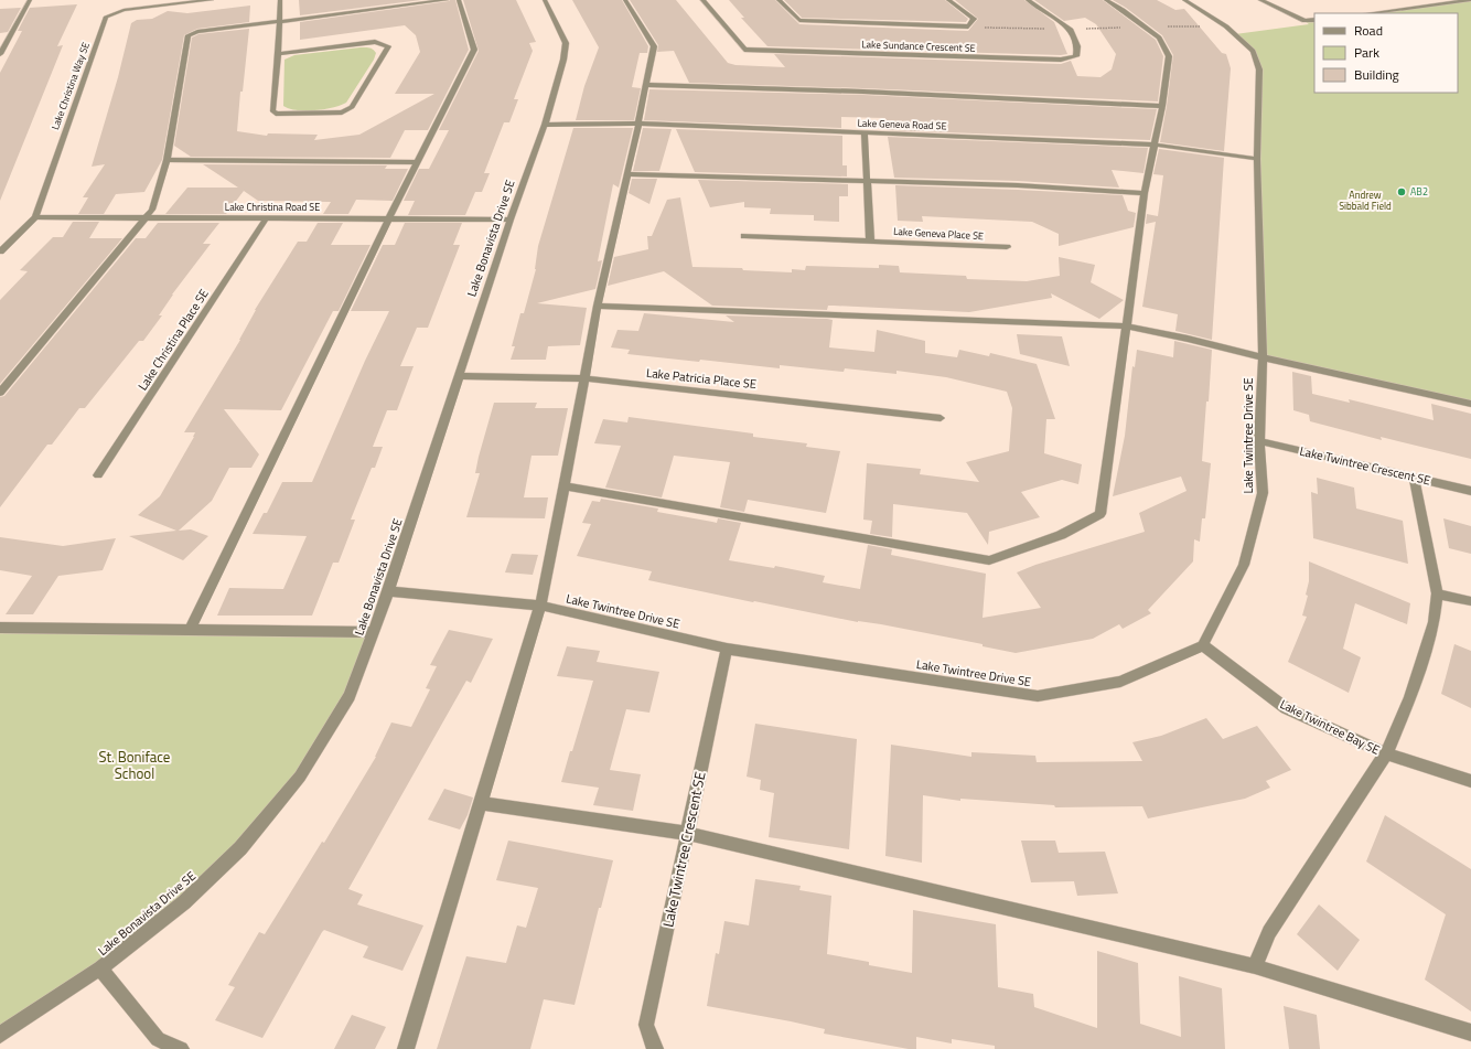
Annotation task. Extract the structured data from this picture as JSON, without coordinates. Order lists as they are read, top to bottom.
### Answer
{
  "streets": {
    "street": [
      "Lake Sundance Crescent SE",
      "Lake Christina Way SE",
      "Lake Geneva Road SE",
      "Lake Christina Road SE",
      "Lake Geneva Place SE",
      "Lake Bonavista Drive SE",
      "Lake Christina Place SE",
      "Lake Patricia Place SE",
      "Lake Twintree Drive SE",
      "Lake Twintree Crescent SE",
      "Lake Twintree Bay SE"
    ]
  },
  "crossings": [
    ["Lake Christina Way SE", "Lake Christina Road SE"],
    ["Lake Geneva Road SE", "Lake Bonavista Drive SE"],
    ["Lake Geneva Road SE", "Lake Twintree Drive SE"],
    ["Lake Christina Road SE", "Lake Bonavista Drive SE"],
    ["Lake Christina Road SE", "Lake Christina Place SE"],
    ["Lake Bonavista Drive SE", "Lake Patricia Place SE"],
    ["Lake Bonavista Drive SE", "Lake Twintree Drive SE"],
    ["Lake Twintree Drive SE", "Lake Twintree Crescent SE"],
    ["Lake Twintree Drive SE", "Lake Twintree Bay SE"]
  ],
  "parks": ["Andrew Sibbald Field", "St. Boniface School"],
  "places": ["AB2"],
  "legend": ["Road", "Park", "Building"]
}
